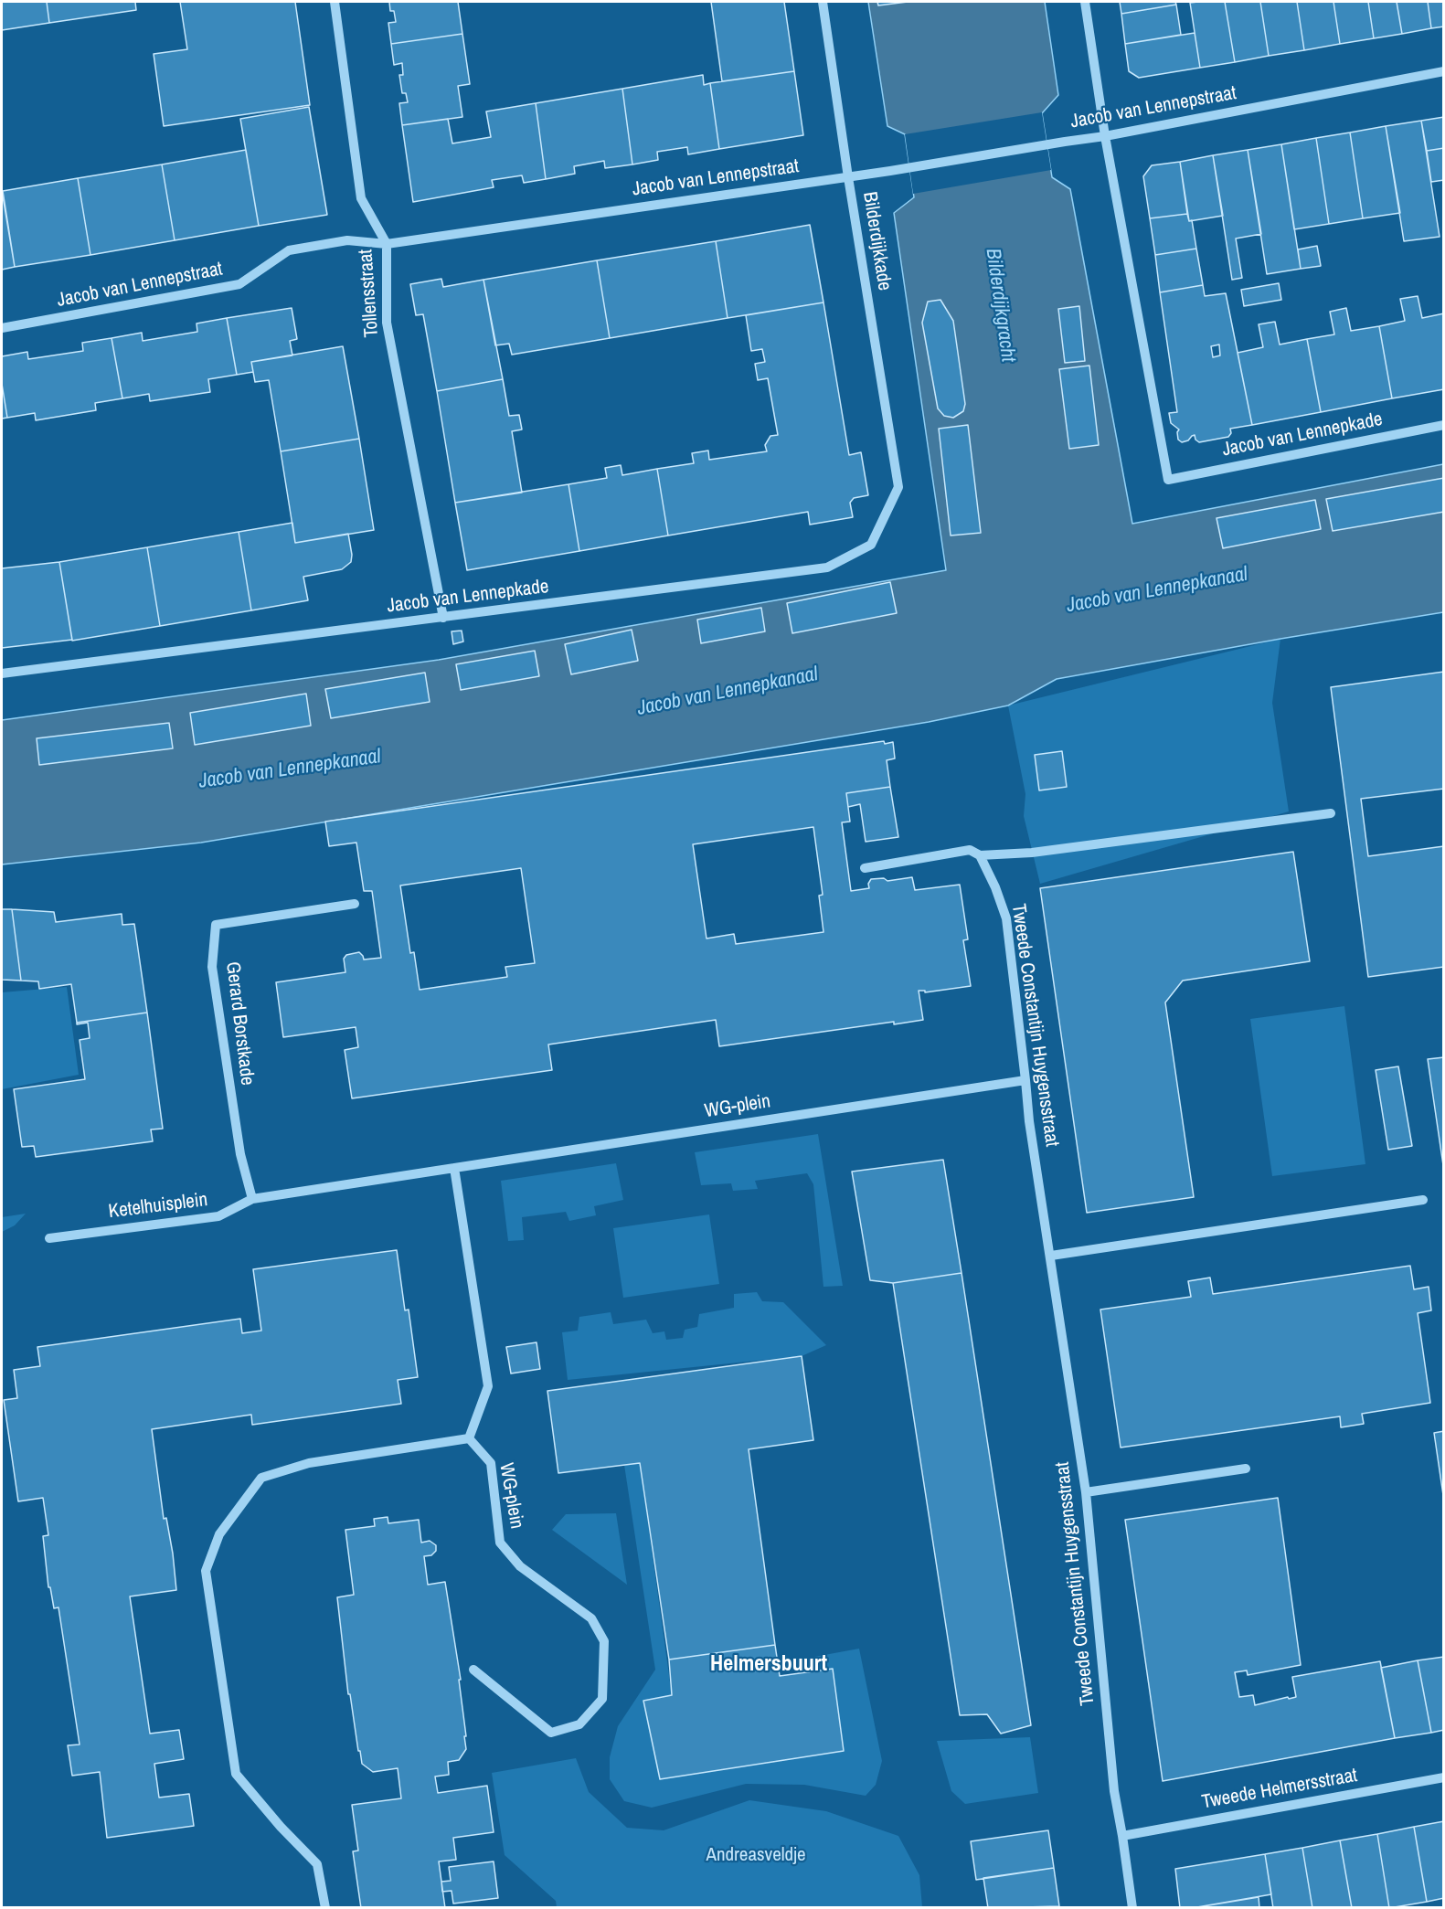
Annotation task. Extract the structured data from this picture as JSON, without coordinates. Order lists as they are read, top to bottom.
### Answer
{
  "streets": {
    "street": [
      "Jacob van Lennepstraat",
      "Bilderdijkkade",
      "Tollensstraat",
      "Jacob van Lennepkade",
      "Gerard Borstkade",
      "Tweede Constantijn Huygensstraat",
      "WG-plein",
      "Ketelhuisplein",
      "Tweede Helmersstraat"
    ]
  },
  "crossings": [
    ["Jacob van Lennepstraat", "Bilderdijkkade"],
    ["Jacob van Lennepstraat", "Tollensstraat"],
    ["Jacob van Lennepstraat", "Jacob van Lennepkade"],
    ["Bilderdijkkade", "Jacob van Lennepkade"],
    ["Tollensstraat", "Jacob van Lennepkade"],
    ["Gerard Borstkade", "Ketelhuisplein"],
    ["Tweede Constantijn Huygensstraat", "WG-plein"],
    ["Tweede Constantijn Huygensstraat", "Tweede Helmersstraat"],
    ["WG-plein", "Ketelhuisplein"]
  ],
  "districts": ["Helmersbuurt"],
  "water": ["Bilderdijkgracht", "Jacob van Lennepkanaal"],
  "parks": ["Andreasveldje"]
}
